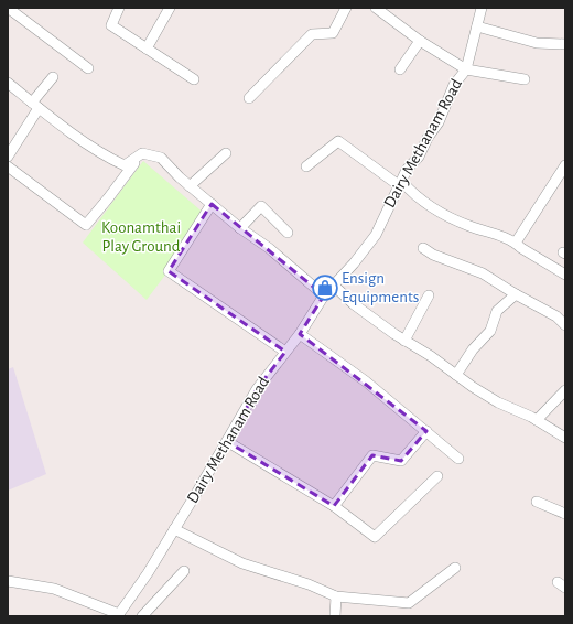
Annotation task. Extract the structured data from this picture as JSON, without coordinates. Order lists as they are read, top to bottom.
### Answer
{
  "streets": {
    "street": ["Dairy Methanam Road"]
  },
  "parks": ["Koonamthai Play Ground"],
  "places": {
    "shop": ["Ensign Equipments"]
  }
}
